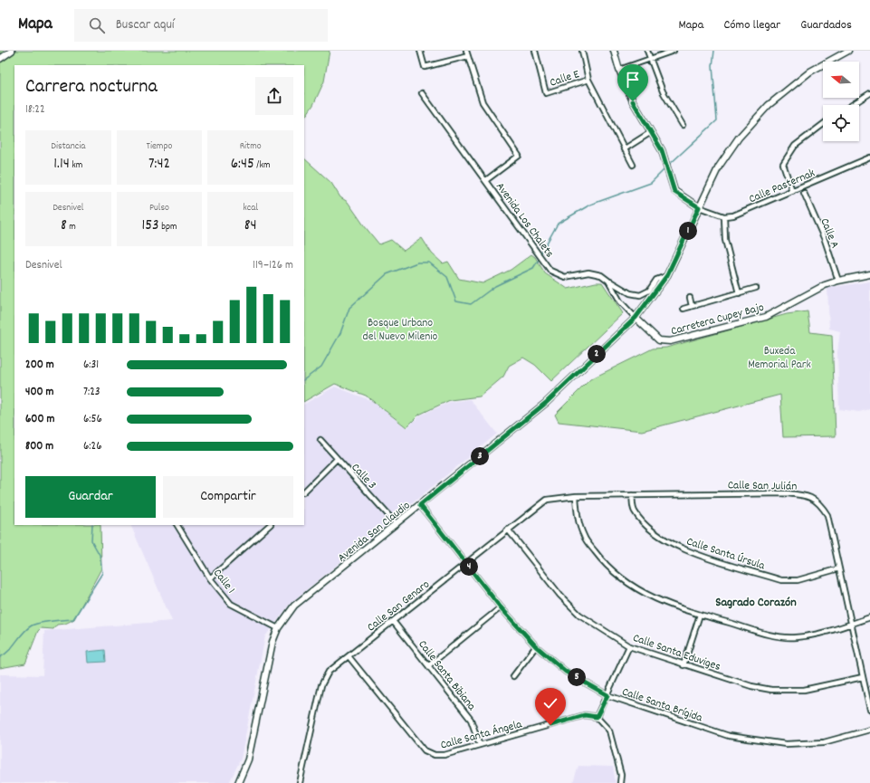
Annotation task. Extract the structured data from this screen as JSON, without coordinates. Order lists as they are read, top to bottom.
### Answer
{
  "streets": {
    "street": [
      "Calle E",
      "Calle Pasternak",
      "Avenida Los Chalets",
      "Calle A",
      "Carretera Cupey Bajo",
      "Calle 3",
      "Calle San Julián",
      "Avenida San Claudio",
      "Calle Santa Úrsula",
      "Calle 1",
      "Calle San Genaro",
      "Calle Santa Eduviges",
      "Calle Santa Bibiana",
      "Calle Santa Brígida",
      "Calle Santa Ángela"
    ]
  },
  "crossings": [
    ["Avenida Los Chalets", "Avenida San Claudio"],
    ["Calle A", "Carretera Cupey Bajo"],
    ["Carretera Cupey Bajo", "Avenida San Claudio"],
    ["Calle 3", "Avenida San Claudio"],
    ["Calle San Julián", "Calle Santa Úrsula"],
    ["Calle San Julián", "Calle San Genaro"],
    ["Calle San Julián", "Calle Santa Eduviges"],
    ["Avenida San Claudio", "Calle 1"],
    ["Avenida San Claudio", "Calle Santa Brígida"],
    ["Calle San Genaro", "Calle Santa Eduviges"],
    ["Calle San Genaro", "Calle Santa Bibiana"],
    ["Calle San Genaro", "Calle Santa Brígida"],
    ["Calle San Genaro", "Calle Santa Ángela"],
    ["Calle Santa Bibiana", "Calle Santa Ángela"]
  ],
  "districts": ["Sagrado Corazón"],
  "parks": ["Bosque Urbano del Nuevo Milenio", "Buxeda Memorial Park"],
  "north": "left",
  "page": {
    "header": "Mapa",
    "search": "Buscar aquí",
    "nav": ["Mapa", "Cómo llegar", "Guardados"],
    "heading": ["Carrera nocturna", "18:22"],
    "stats": [
      ["Distancia", "1.14 km"],
      ["Tiempo", "7:42"],
      ["Ritmo", "6:45 /km"],
      ["Desnivel", "8 m"],
      ["Pulso", "153 bpm"],
      ["kcal", "84"]
    ],
    "pins": [
      "1",
      "2",
      "3",
      "4",
      "5"
    ],
    "chart": ["Desnivel", "119–126 m"],
    "list": [
      {
        "name": "200 m",
        "note": "6:31"
      },
      {
        "name": "400 m",
        "note": "7:23"
      },
      {
        "name": "600 m",
        "note": "6:56"
      },
      {
        "name": "800 m",
        "note": "6:26"
      }
    ],
    "buttons": ["Guardar", "Compartir"]
  }
}
